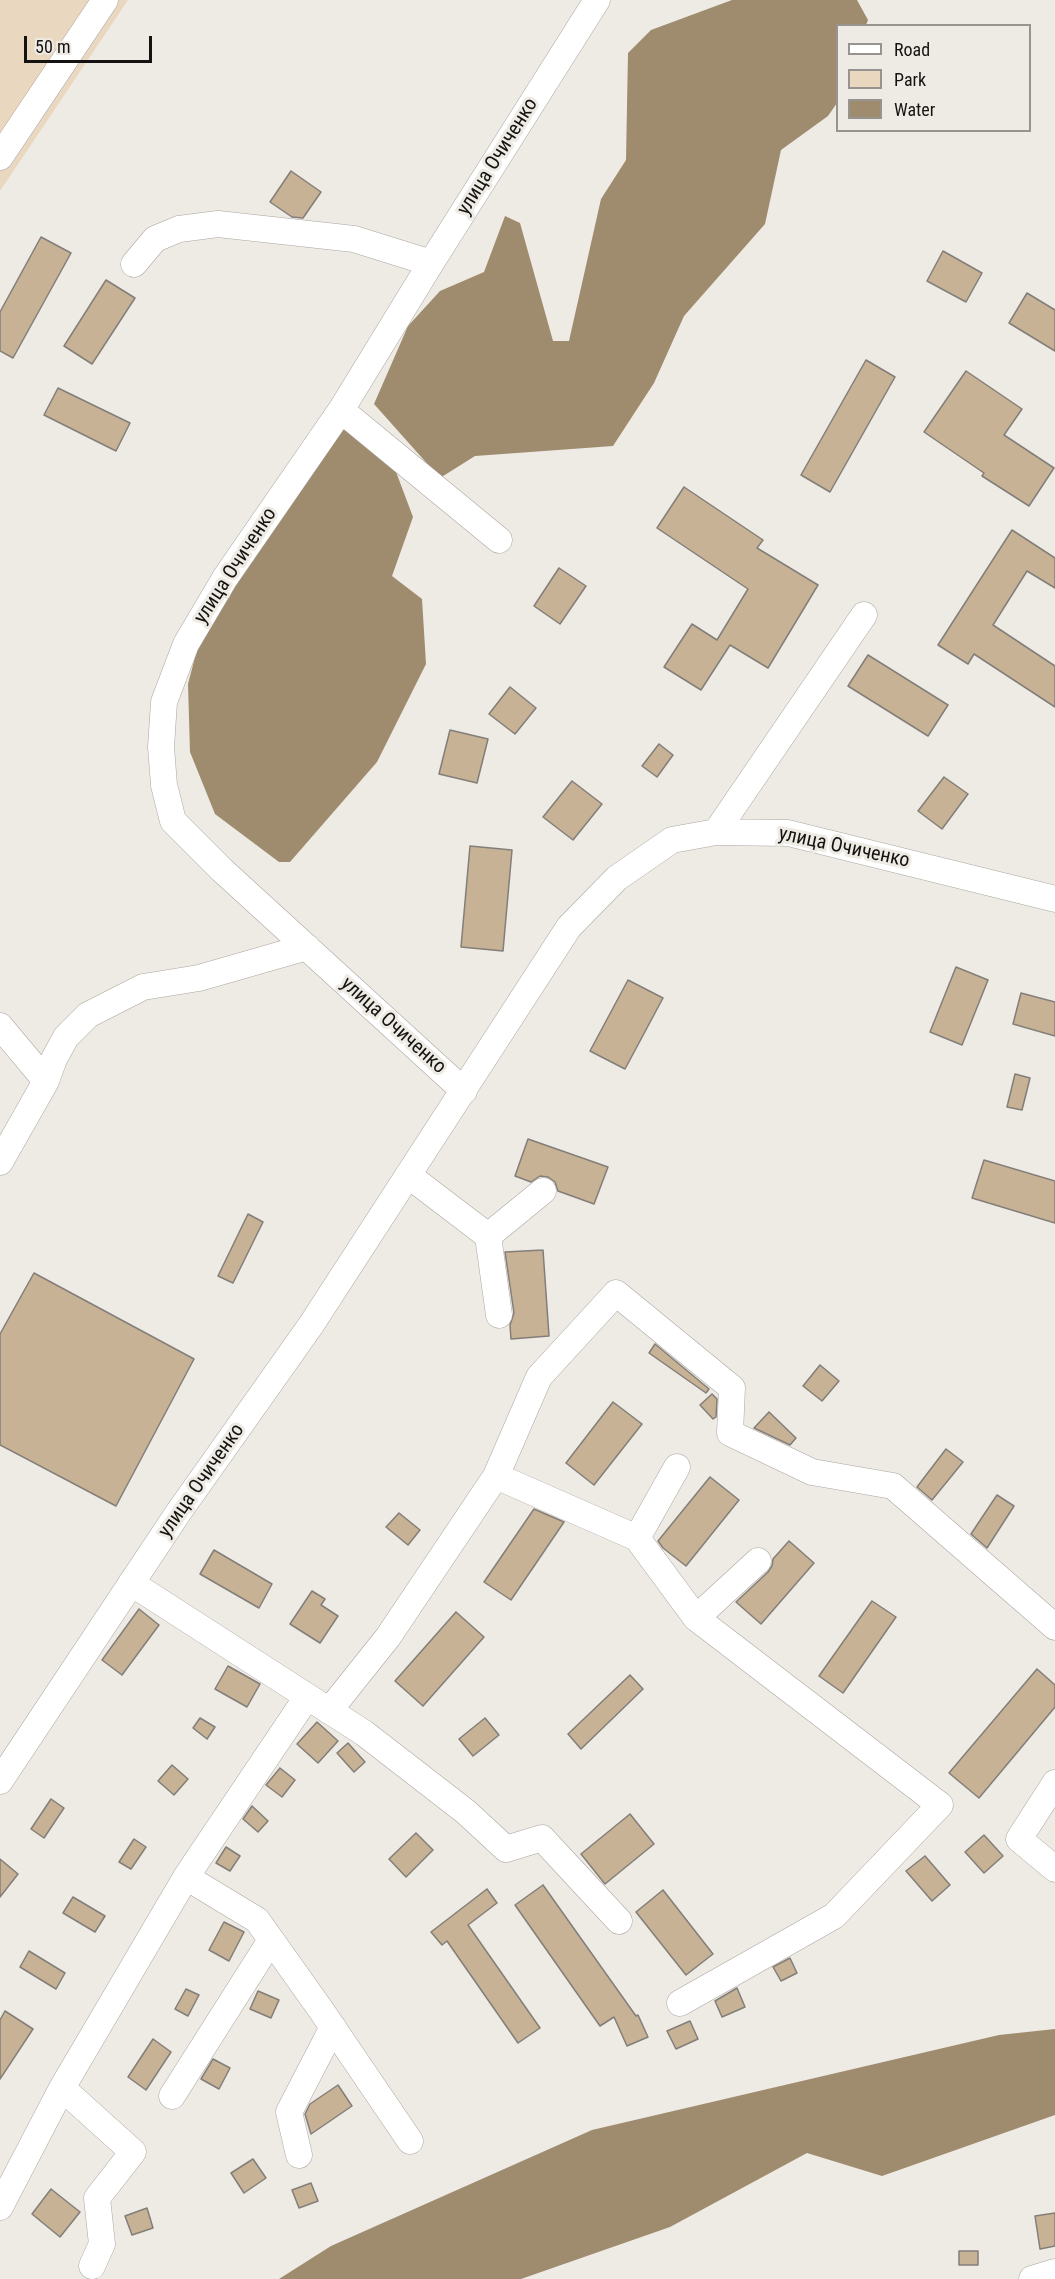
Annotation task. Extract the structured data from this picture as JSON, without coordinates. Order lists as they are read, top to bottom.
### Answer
{
  "streets": {
    "street": ["улица Очиченко"]
  },
  "legend": ["Road", "Park", "Water"],
  "scale_bar": "50 m"
}
